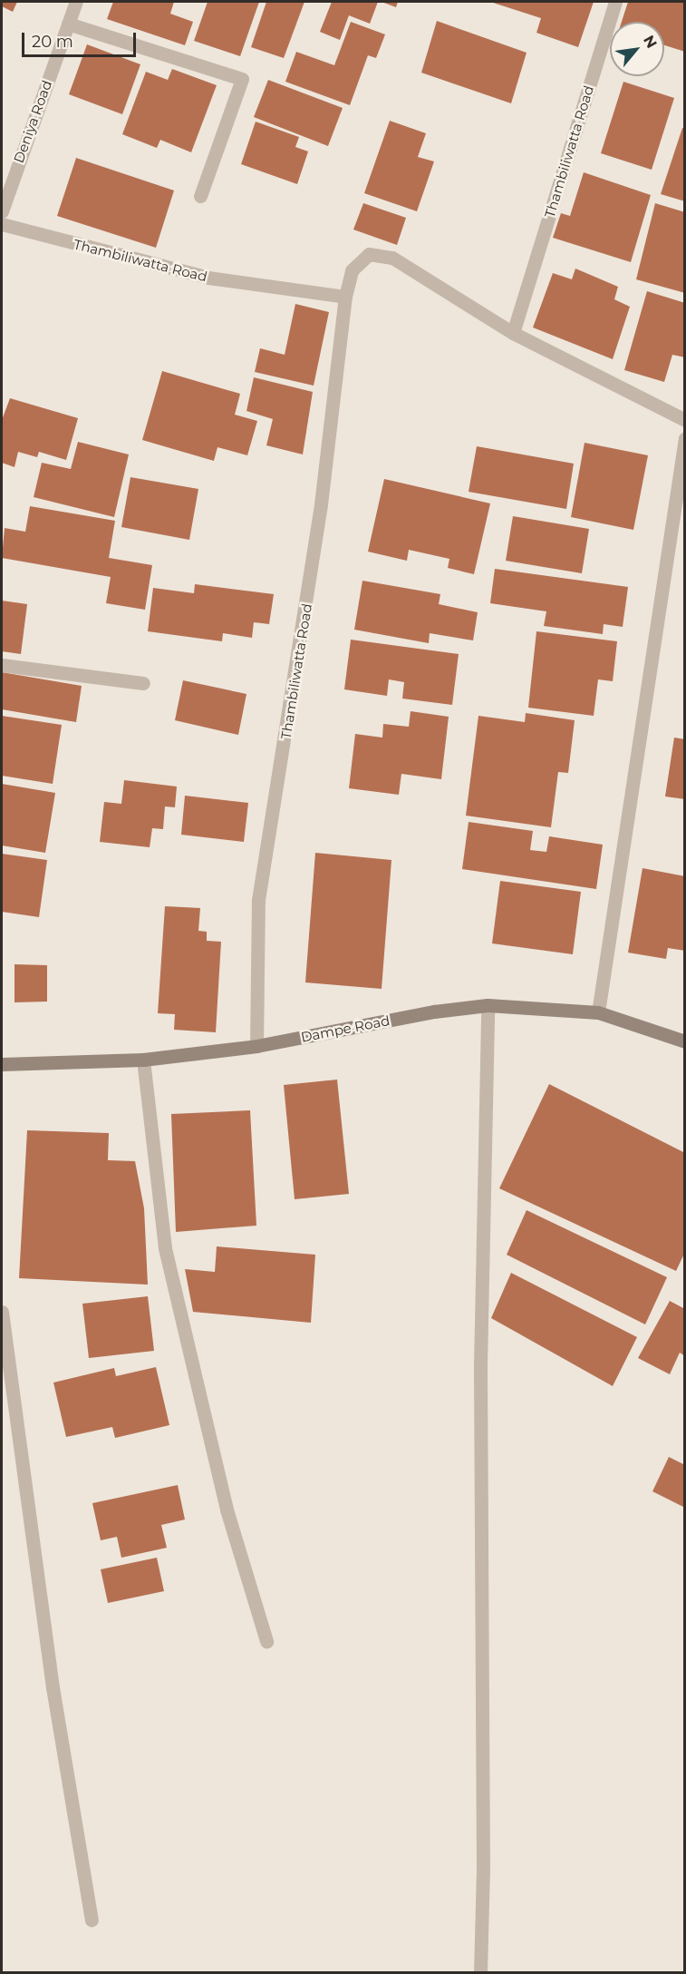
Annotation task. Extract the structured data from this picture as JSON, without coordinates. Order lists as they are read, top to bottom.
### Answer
{
  "streets": {
    "street": ["Deniya Road", "Thambiliwatta Road", "Dampe Road"]
  },
  "crossings": [
    ["Thambiliwatta Road", "Dampe Road"]
  ],
  "scale_bar": "20 m",
  "north": "top right"
}
